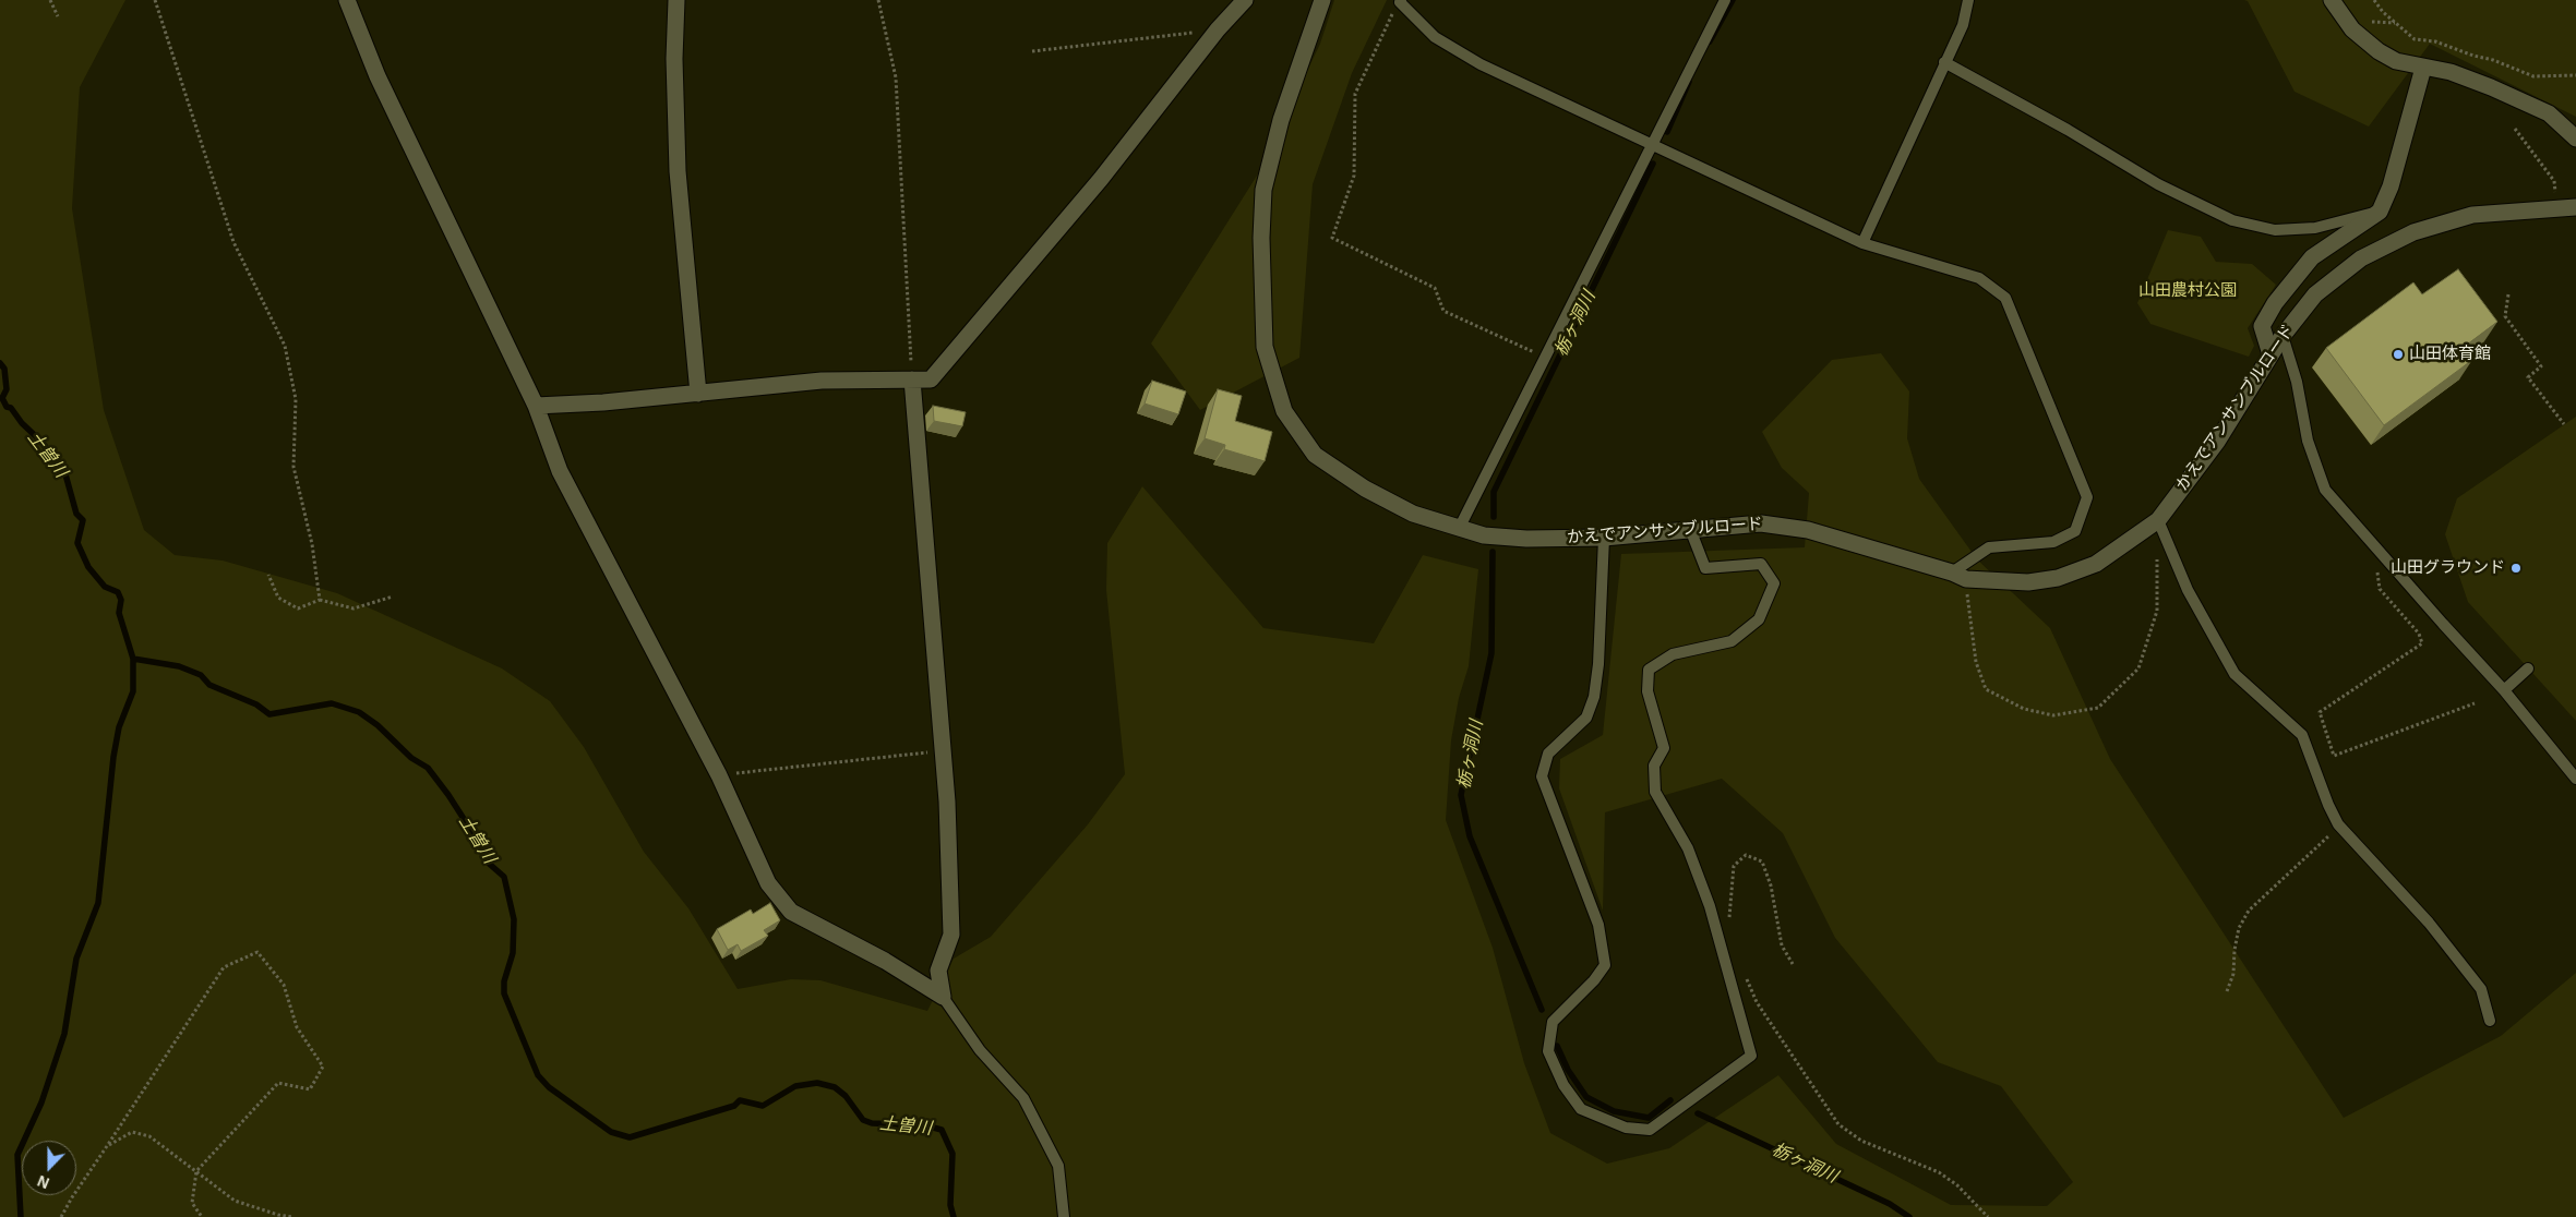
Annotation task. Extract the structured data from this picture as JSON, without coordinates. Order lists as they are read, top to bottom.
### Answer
{
  "streets": {
    "street": ["かえでアンサンブルロード"]
  },
  "water": ["栃ヶ洞川", "土曽川"],
  "parks": ["山田農村公園"],
  "places": ["山田体育館", "山田グラウンド"],
  "north": "bottom"
}
